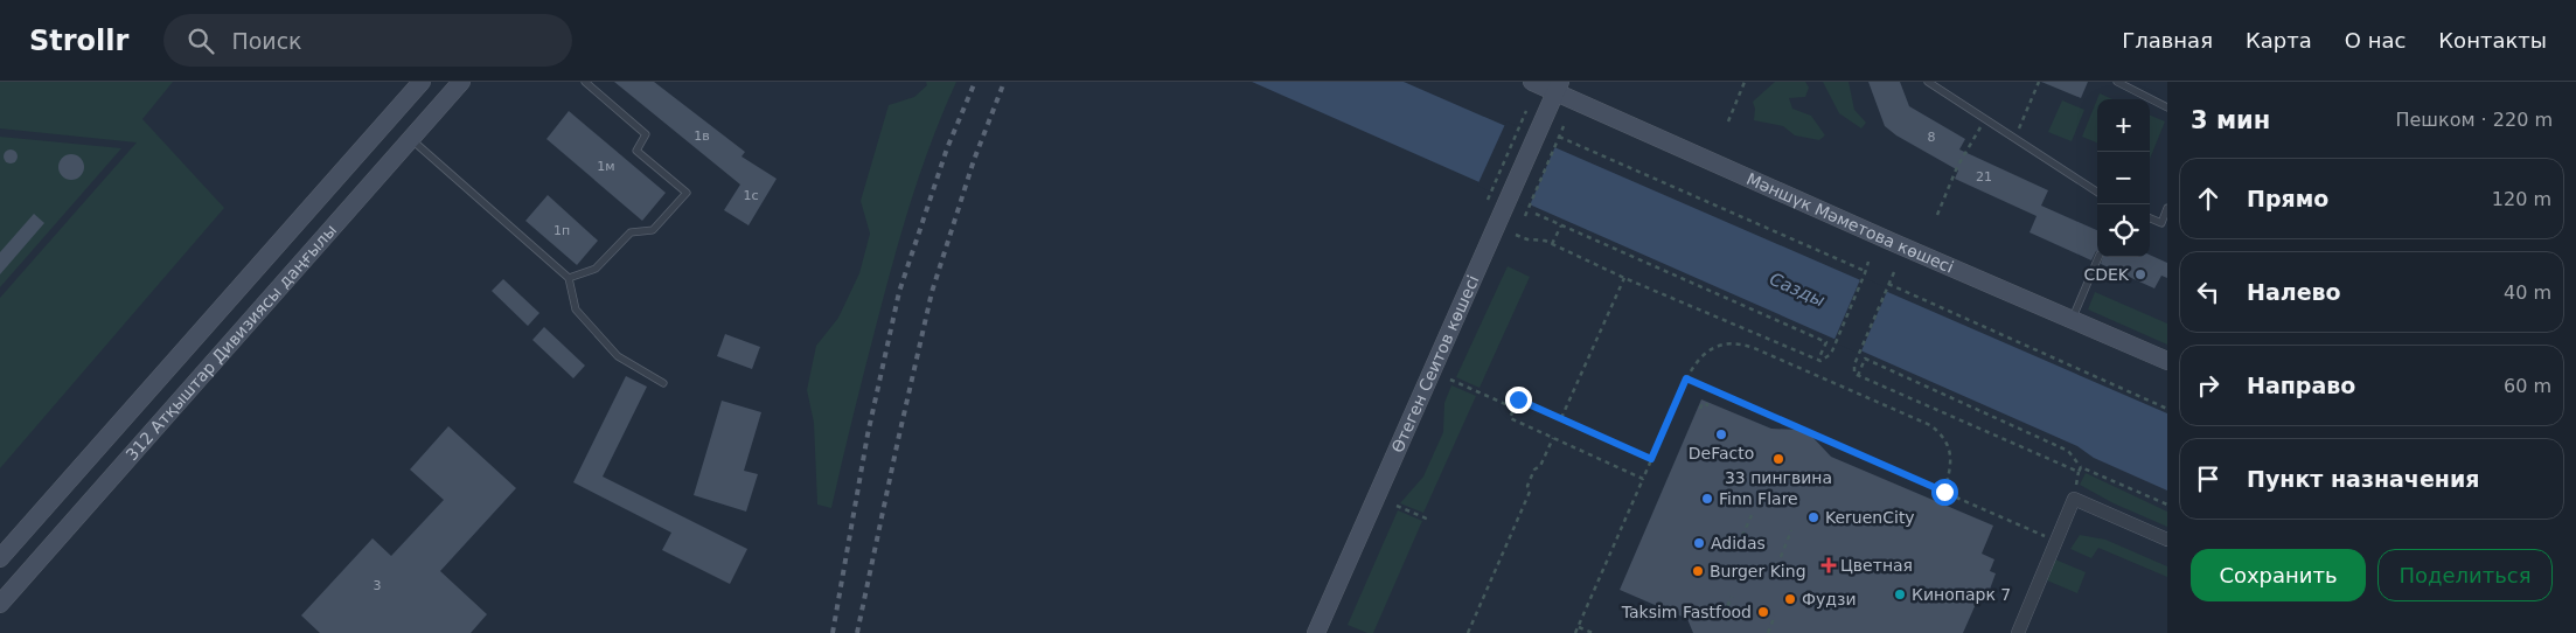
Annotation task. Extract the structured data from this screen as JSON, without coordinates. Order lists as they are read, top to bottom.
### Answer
{
  "streets": {
    "main road": ["Мәншүк Мәметова көшесі", "312 Атқыштар Дивизиясы даңғылы", "Өтеген Сеитов көшесі"]
  },
  "crossings": [
    ["Мәншүк Мәметова көшесі", "Өтеген Сеитов көшесі"]
  ],
  "water": ["Сазды"],
  "places": {
    "other": [
      "CDEK",
      "DeFacto",
      "33 пингвина",
      "Finn Flare",
      "KeruenCity",
      "Adidas",
      "Burger King",
      "Кинопарк 7",
      "Фудзи",
      "Taksim Fastfood"
    ],
    "health": ["Цветная"]
  },
  "house_numbers": [
    "1в",
    "8",
    "1м",
    "21",
    "1с",
    "1п",
    "3"
  ],
  "page": {
    "header": "Strollr",
    "search": "Поиск",
    "nav": [
      "Главная",
      "Карта",
      "О нас",
      "Контакты"
    ],
    "heading": ["3 мин", "Пешком · 220 m"],
    "map_buttons": ["+", "−"],
    "list": [
      ["Прямо", "120 m"],
      ["Налево", "40 m"],
      ["Направо", "60 m"],
      "Пункт назначения"
    ],
    "buttons": ["Сохранить", "Поделиться"]
  }
}
